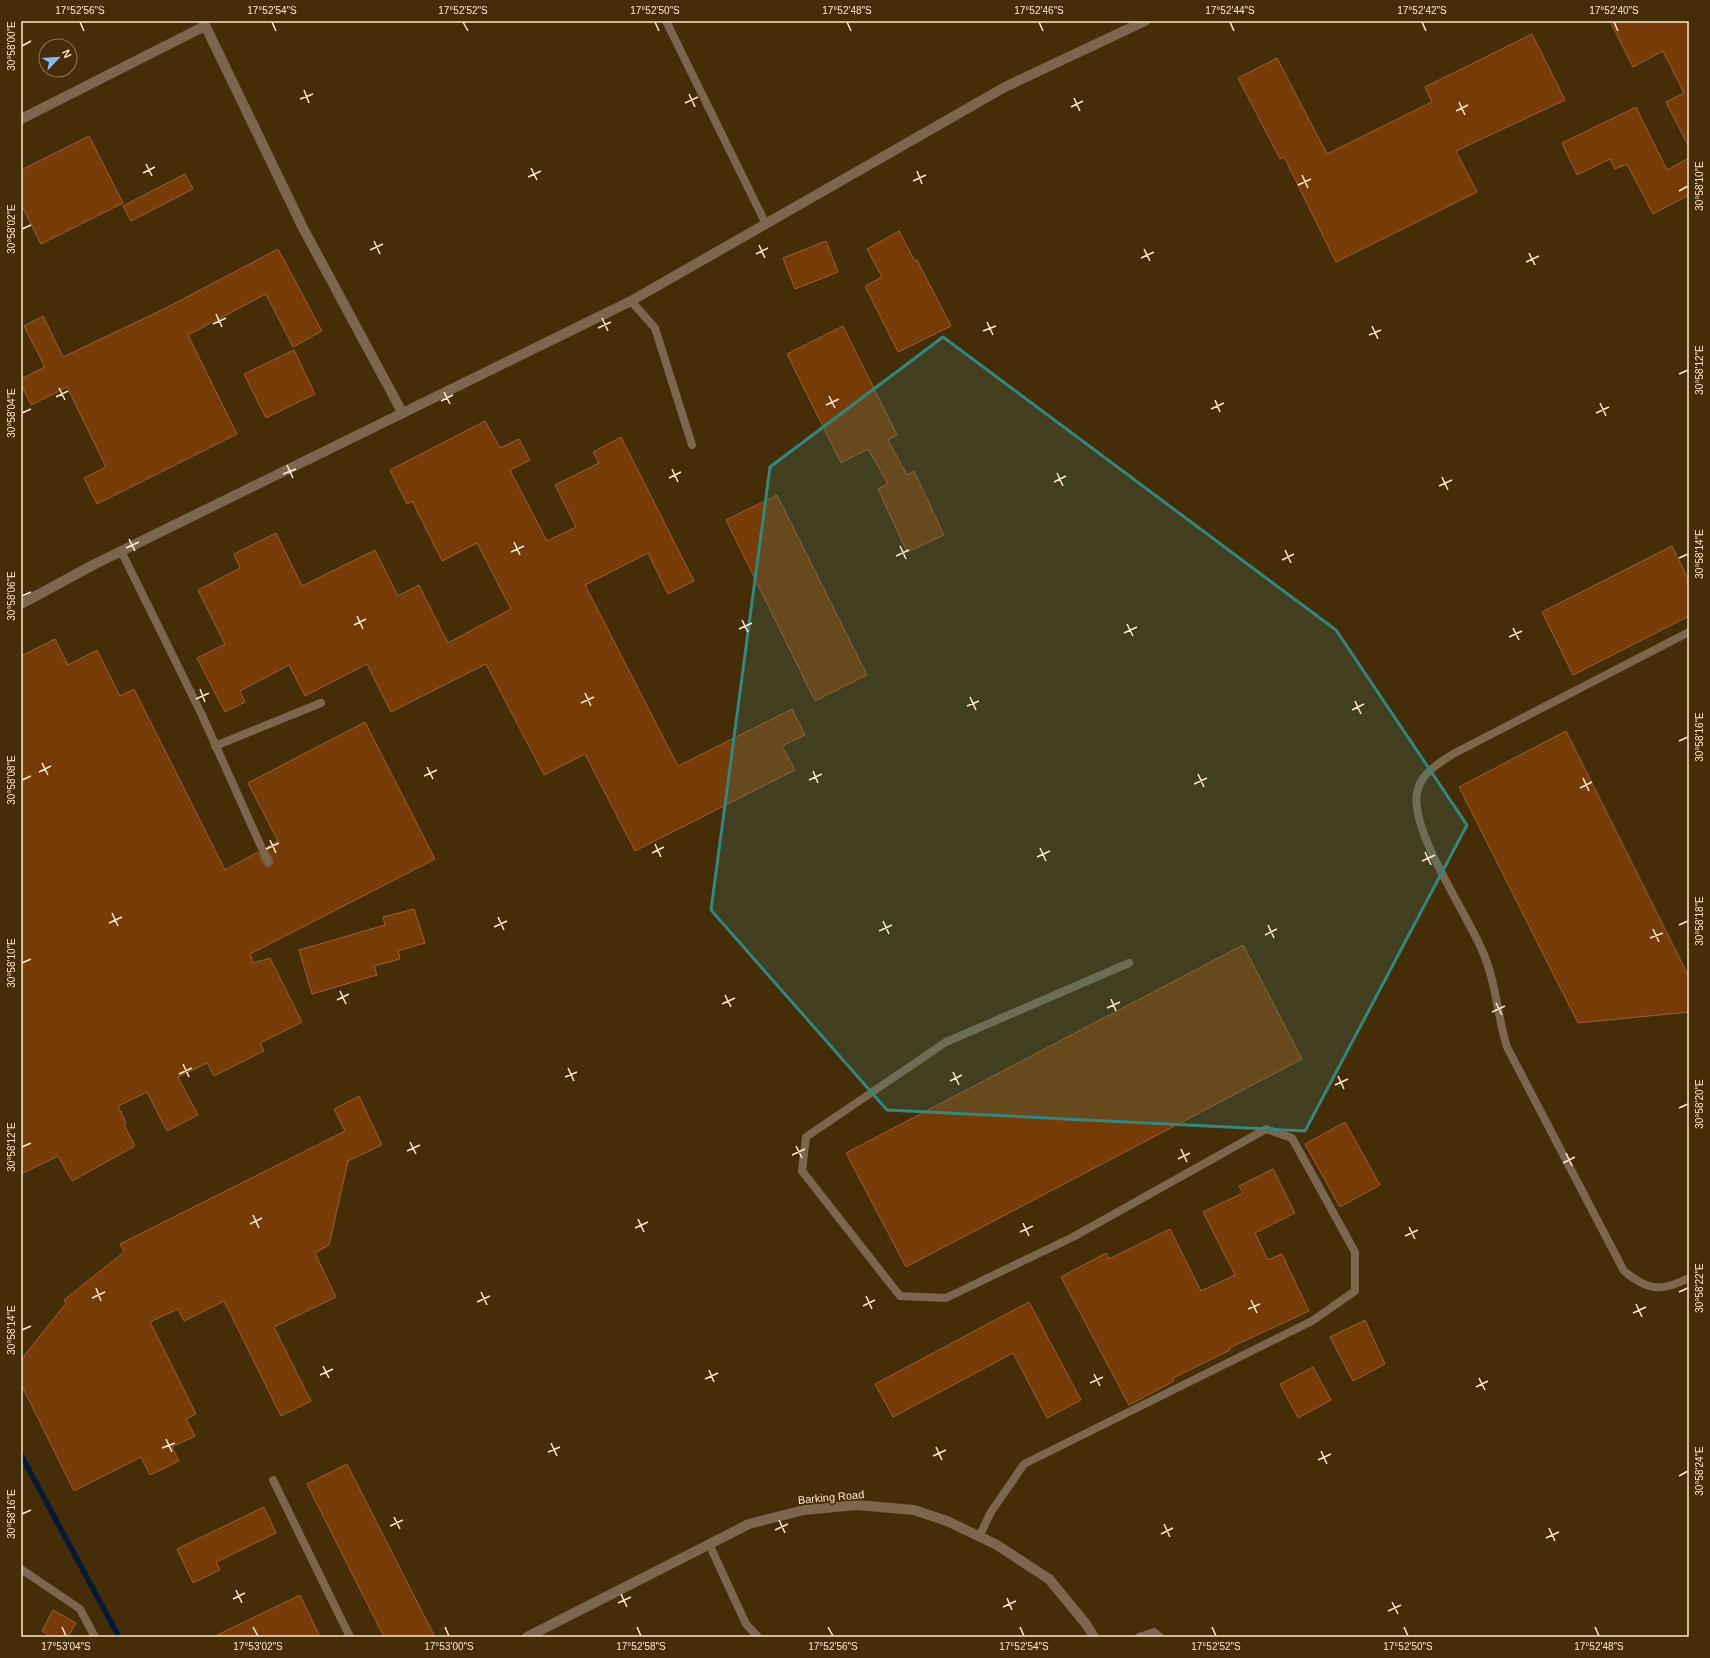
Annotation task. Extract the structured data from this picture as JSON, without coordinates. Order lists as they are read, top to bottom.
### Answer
{
  "streets": {
    "street": ["Barking Road"]
  },
  "north": "top right",
  "coordinates": [
    "17°52'56\"S",
    "17°52'54\"S",
    "17°52'52\"S",
    "17°52'50\"S",
    "17°52'48\"S",
    "17°52'46\"S",
    "17°52'44\"S",
    "17°52'42\"S",
    "17°52'40\"S",
    "30°58'00\"E",
    "30°58'10\"E",
    "30°58'02\"E",
    "30°58'12\"E",
    "30°58'04\"E",
    "30°58'14\"E",
    "30°58'06\"E",
    "30°58'16\"E",
    "30°58'08\"E",
    "30°58'18\"E",
    "30°58'20\"E",
    "30°58'22\"E",
    "30°58'24\"E",
    "17°53'04\"S",
    "17°53'02\"S",
    "17°53'00\"S",
    "17°52'58\"S"
  ]
}
